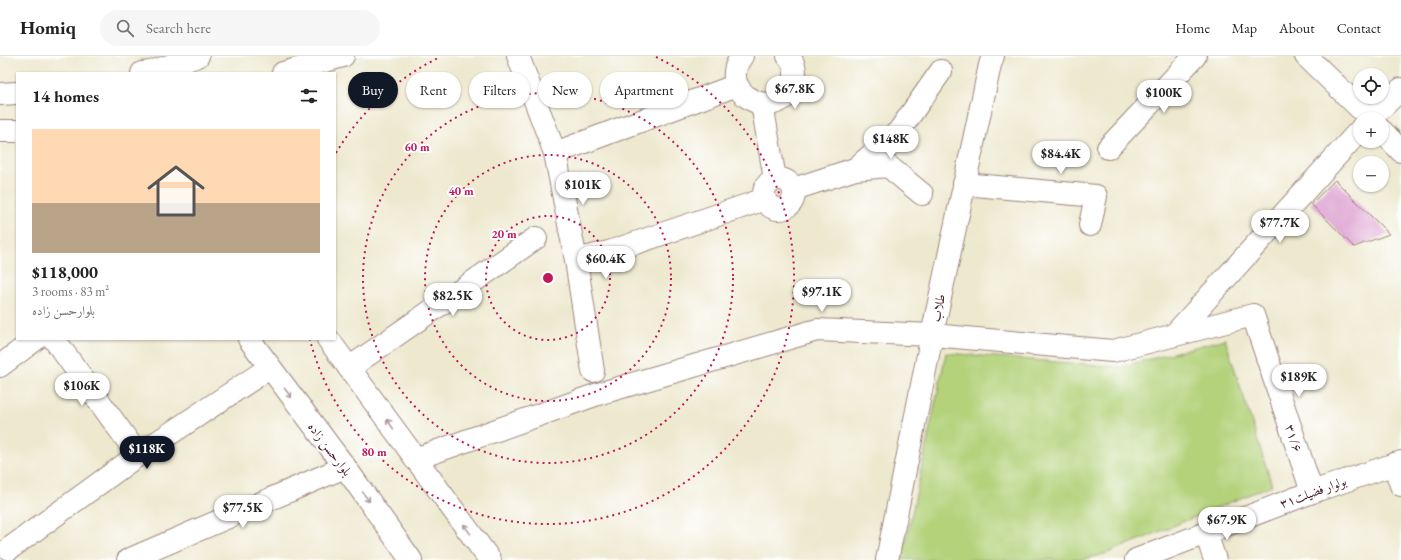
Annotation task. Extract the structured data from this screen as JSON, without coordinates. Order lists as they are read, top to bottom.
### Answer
{
  "streets": {
    "street": [
      "طلاب",
      "۳۱/۶",
      "بلوارحسن زاده",
      "بولوار فضیلت۳۱"
    ]
  },
  "crossings": [
    ["۳۱/۶", "بولوار فضیلت۳۱"]
  ],
  "page": {
    "header": "Homiq",
    "search": "Search here",
    "nav": [
      "Home",
      "Map",
      "About",
      "Contact"
    ],
    "map_buttons": ["+", "−"],
    "chip": [
      "Buy",
      "Rent",
      "Filters",
      "New",
      "Apartment"
    ],
    "heading": "14 homes",
    "price": [
      "$67.8K",
      "$100K",
      "$148K",
      "$84.4K",
      "$101K",
      "$77.7K",
      "$60.4K",
      "$97.1K",
      "$82.5K",
      "$189K",
      "$106K",
      "$118K",
      "$77.5K",
      "$67.9K"
    ],
    "list": [
      {
        "name": "$118,000",
        "note": "3 rooms · 83 m² · بلوارحسن زاده"
      }
    ]
  },
  "rings": [
    "60 m",
    "40 m",
    "20 m",
    "80 m"
  ]
}
